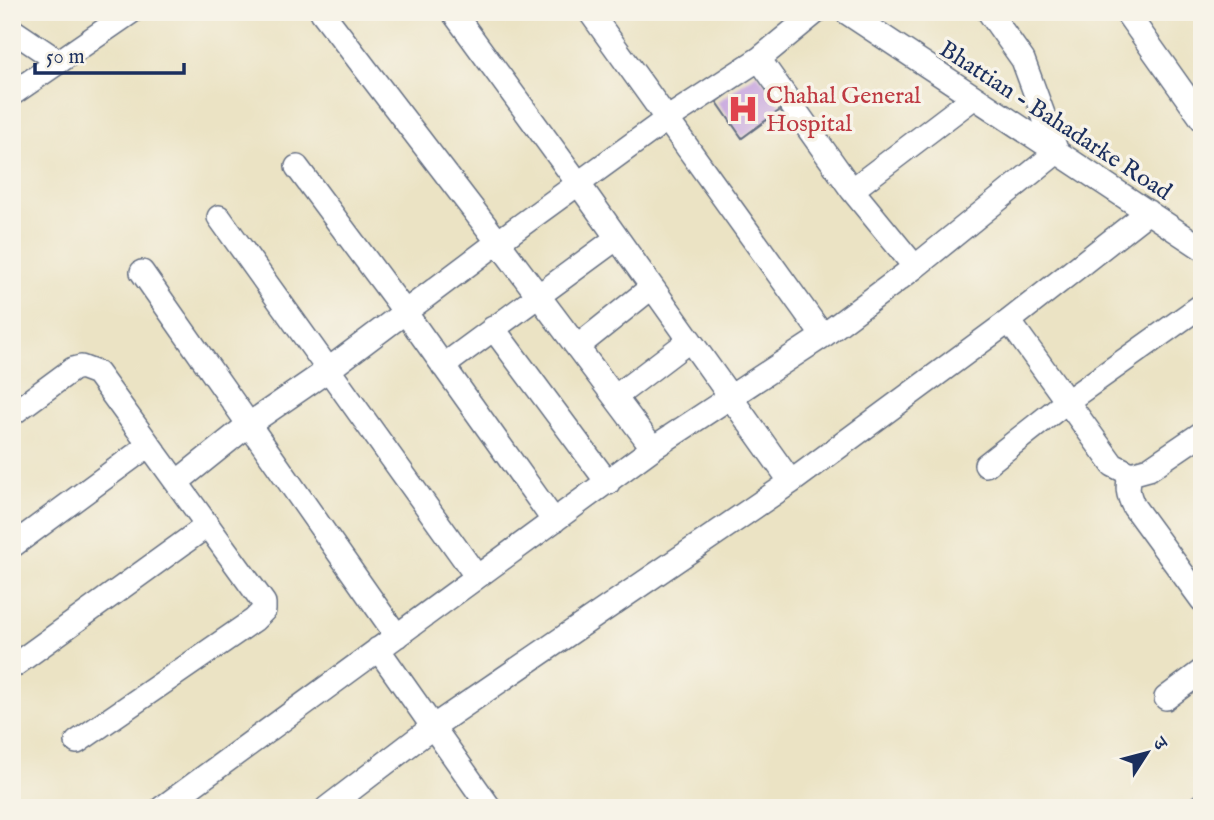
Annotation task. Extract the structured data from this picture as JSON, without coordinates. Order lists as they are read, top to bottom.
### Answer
{
  "streets": {
    "street": ["Bhattian - Bahadarke Road"]
  },
  "places": {
    "hospital": ["Chahal General Hospital"]
  },
  "scale_bar": "50 m",
  "north": "top right"
}
